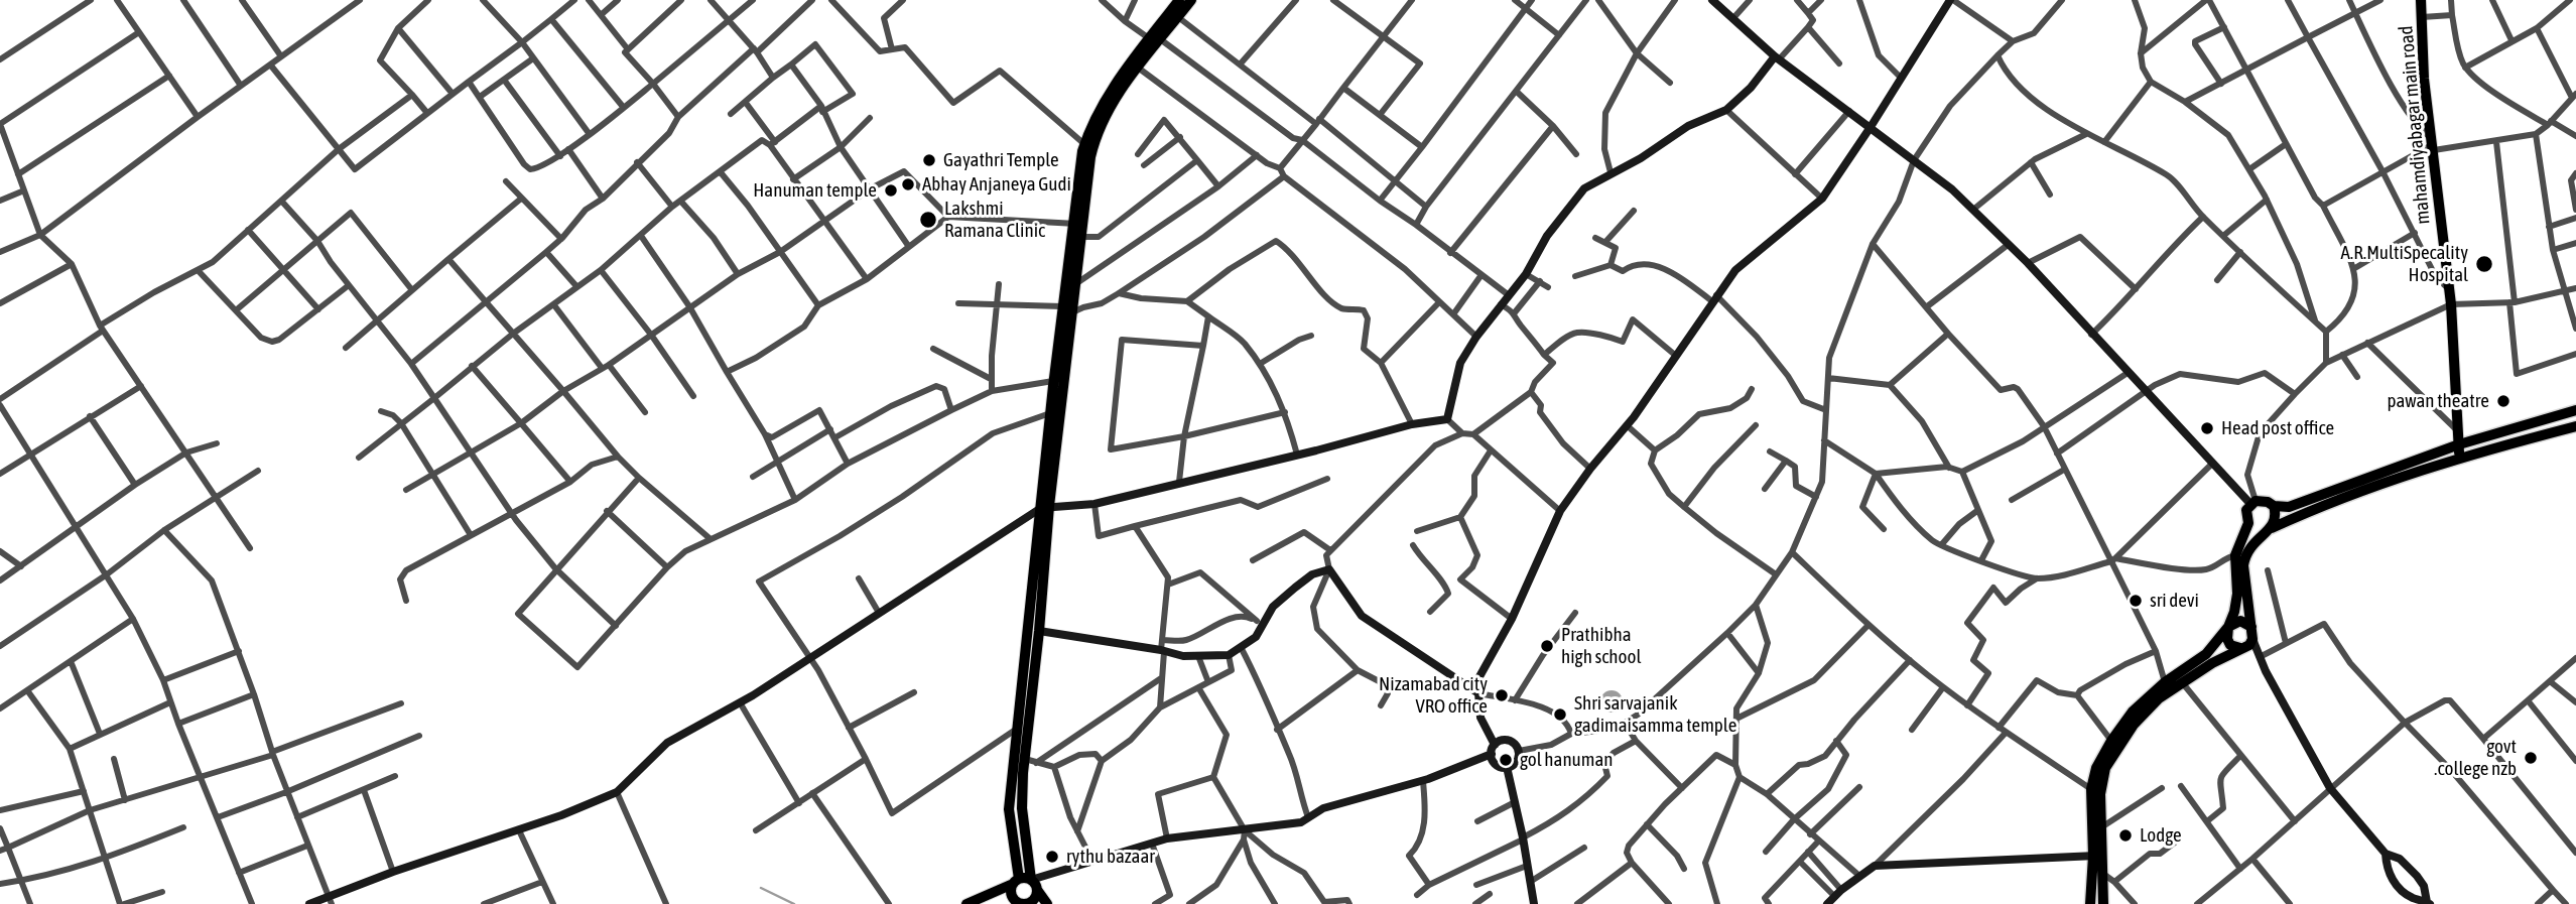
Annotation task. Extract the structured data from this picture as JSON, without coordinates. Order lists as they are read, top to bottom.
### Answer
{
  "streets": {
    "main road": ["mahamdiyabagar main road"]
  },
  "places": [
    "Gayathri Temple",
    "Abhay Anjaneya Gudi",
    "Hanuman temple",
    "Lakshmi Ramana Clinic",
    "A.R.MultiSpecality Hospital",
    "pawan theatre",
    "Head post office",
    "sri devi",
    "Prathibha high school",
    "Nizamabad city VRO office",
    "Shri sarvajanik gadimaisamma temple",
    "govt .college nzb",
    "gol hanuman",
    "Lodge",
    "rythu bazaar"
  ]
}
